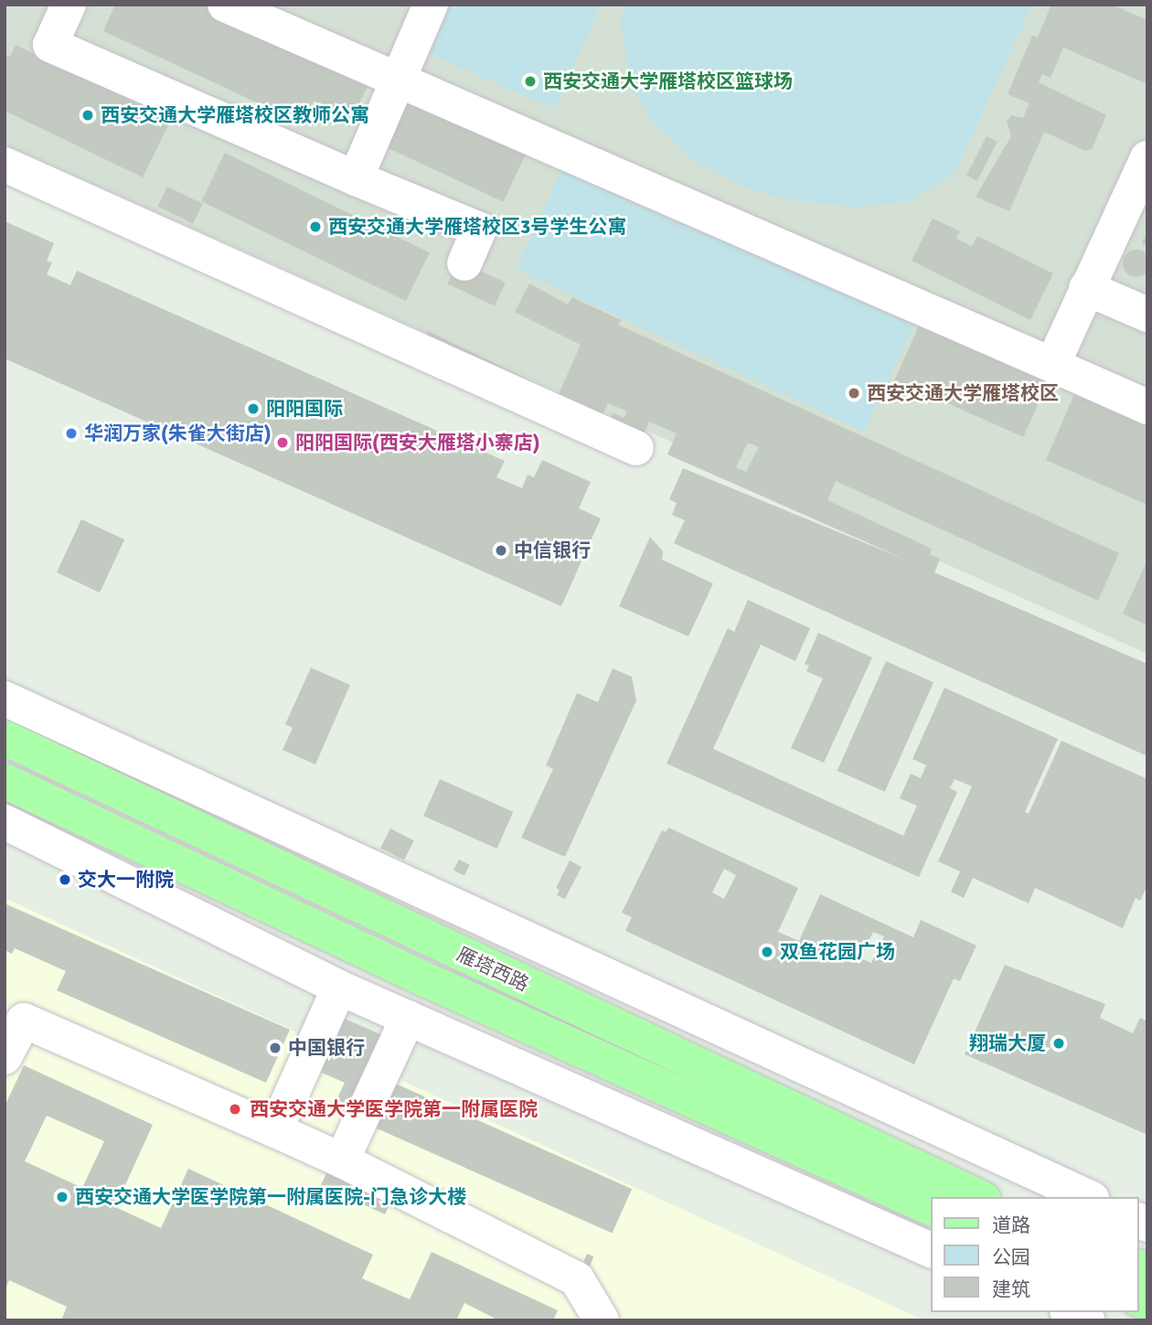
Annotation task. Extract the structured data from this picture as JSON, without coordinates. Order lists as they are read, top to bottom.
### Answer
{
  "streets": {
    "main road": ["雁塔西路"]
  },
  "places": [
    "西安交通大学雁塔校区篮球场",
    "西安交通大学雁塔校区教师公寓",
    "西安交通大学雁塔校区3号学生公寓",
    "西安交通大学雁塔校区",
    "阳阳国际",
    "华润万家(朱雀大街店)",
    "阳阳国际(西安大雁塔小寨店)",
    "中信银行",
    "交大一附院",
    "双鱼花园广场",
    "翔瑞大厦",
    "中国银行",
    "西安交通大学医学院第一附属医院",
    "西安交通大学医学院第一附属医院-门急诊大楼"
  ],
  "legend": ["道路", "公园", "建筑"]
}
